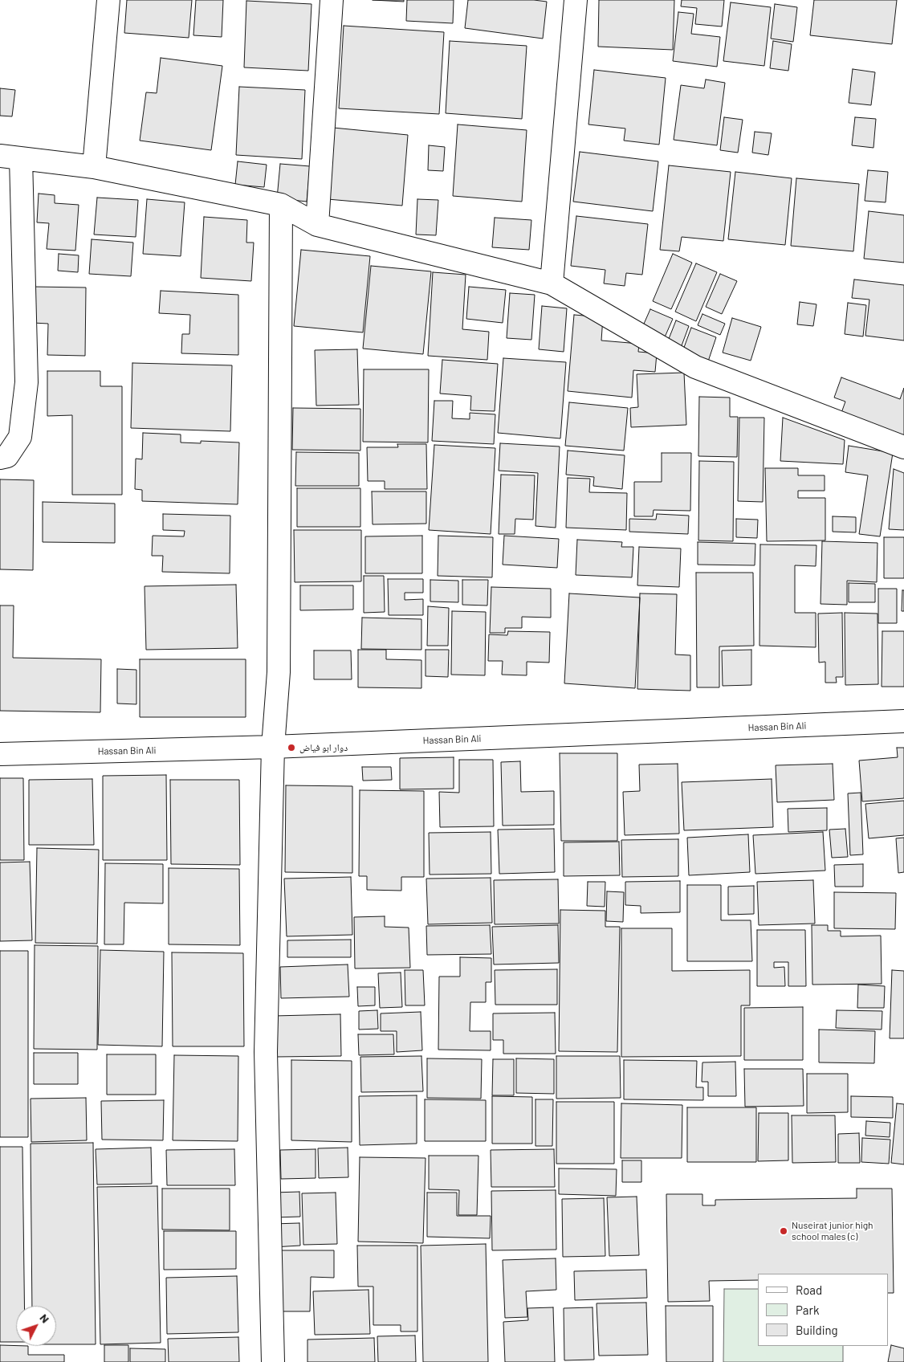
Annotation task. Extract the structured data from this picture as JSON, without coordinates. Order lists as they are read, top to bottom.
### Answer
{
  "streets": {
    "street": ["Hassan Bin Ali"]
  },
  "places": ["دوار ابو فياض", "Nuseirat junior high school males (c)"],
  "legend": ["Road", "Park", "Building"],
  "north": "top right"
}
